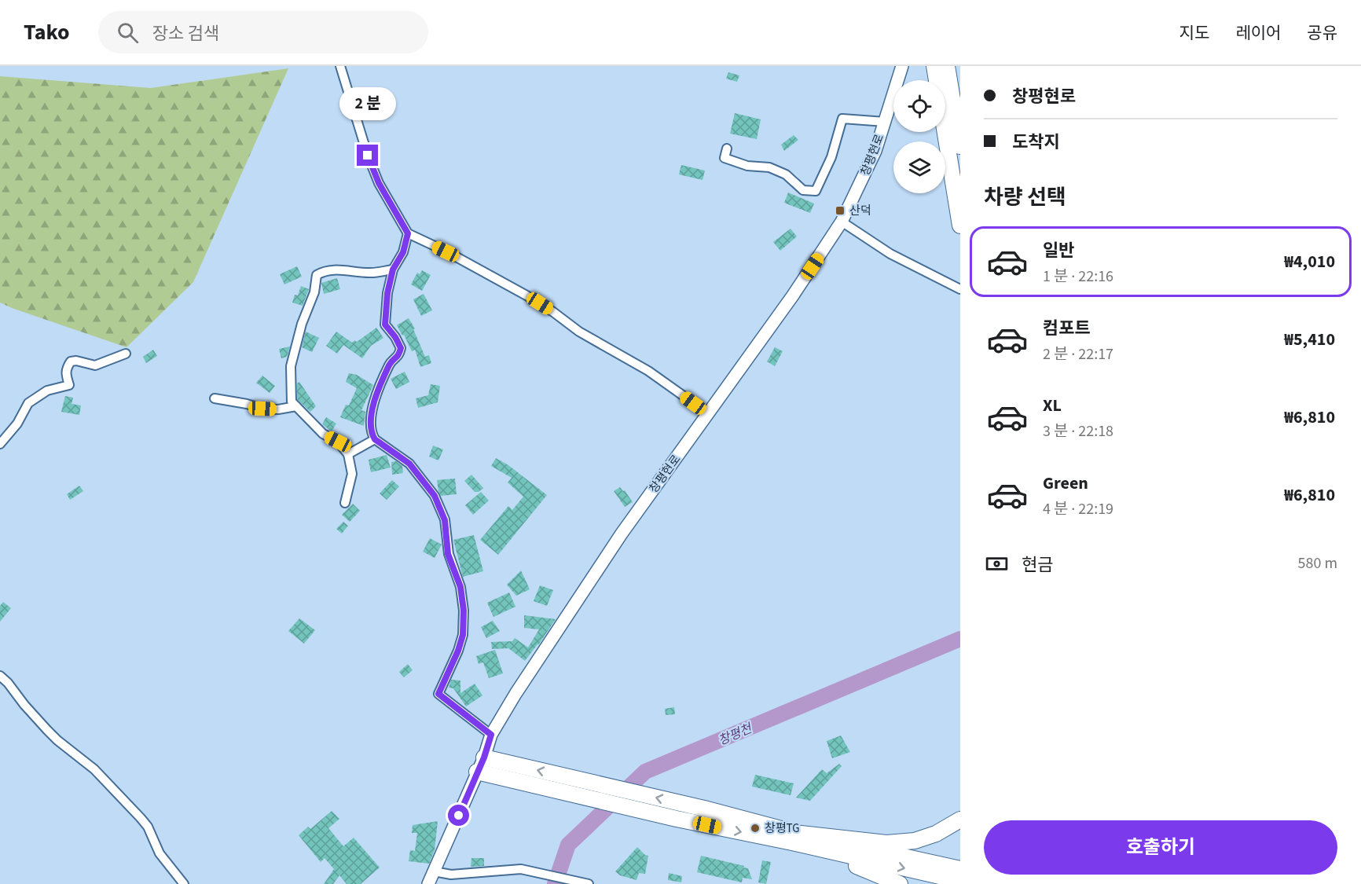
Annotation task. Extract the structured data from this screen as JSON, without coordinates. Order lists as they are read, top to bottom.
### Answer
{
  "streets": {
    "main road": ["창평현로"]
  },
  "water": ["창평천"],
  "places": {
    "transit": ["산덕"],
    "other": ["창평TG"]
  },
  "page": {
    "header": "Tako",
    "search": "장소 검색",
    "nav": ["지도", "레이어", "공유"],
    "banner": ["창평현로", "도착지"],
    "bubble": "2 분",
    "heading": "차량 선택",
    "list": [
      {
        "name": "일반",
        "note": "1 분 · 22:16",
        "value": "₩4,010"
      },
      {
        "name": "컴포트",
        "note": "2 분 · 22:17",
        "value": "₩5,410"
      },
      {
        "name": "XL",
        "note": "3 분 · 22:18",
        "value": "₩6,810"
      },
      {
        "name": "Green",
        "note": "4 분 · 22:19",
        "value": "₩6,810"
      }
    ],
    "pay": ["현금", "580 m"],
    "buttons": "호출하기"
  }
}
